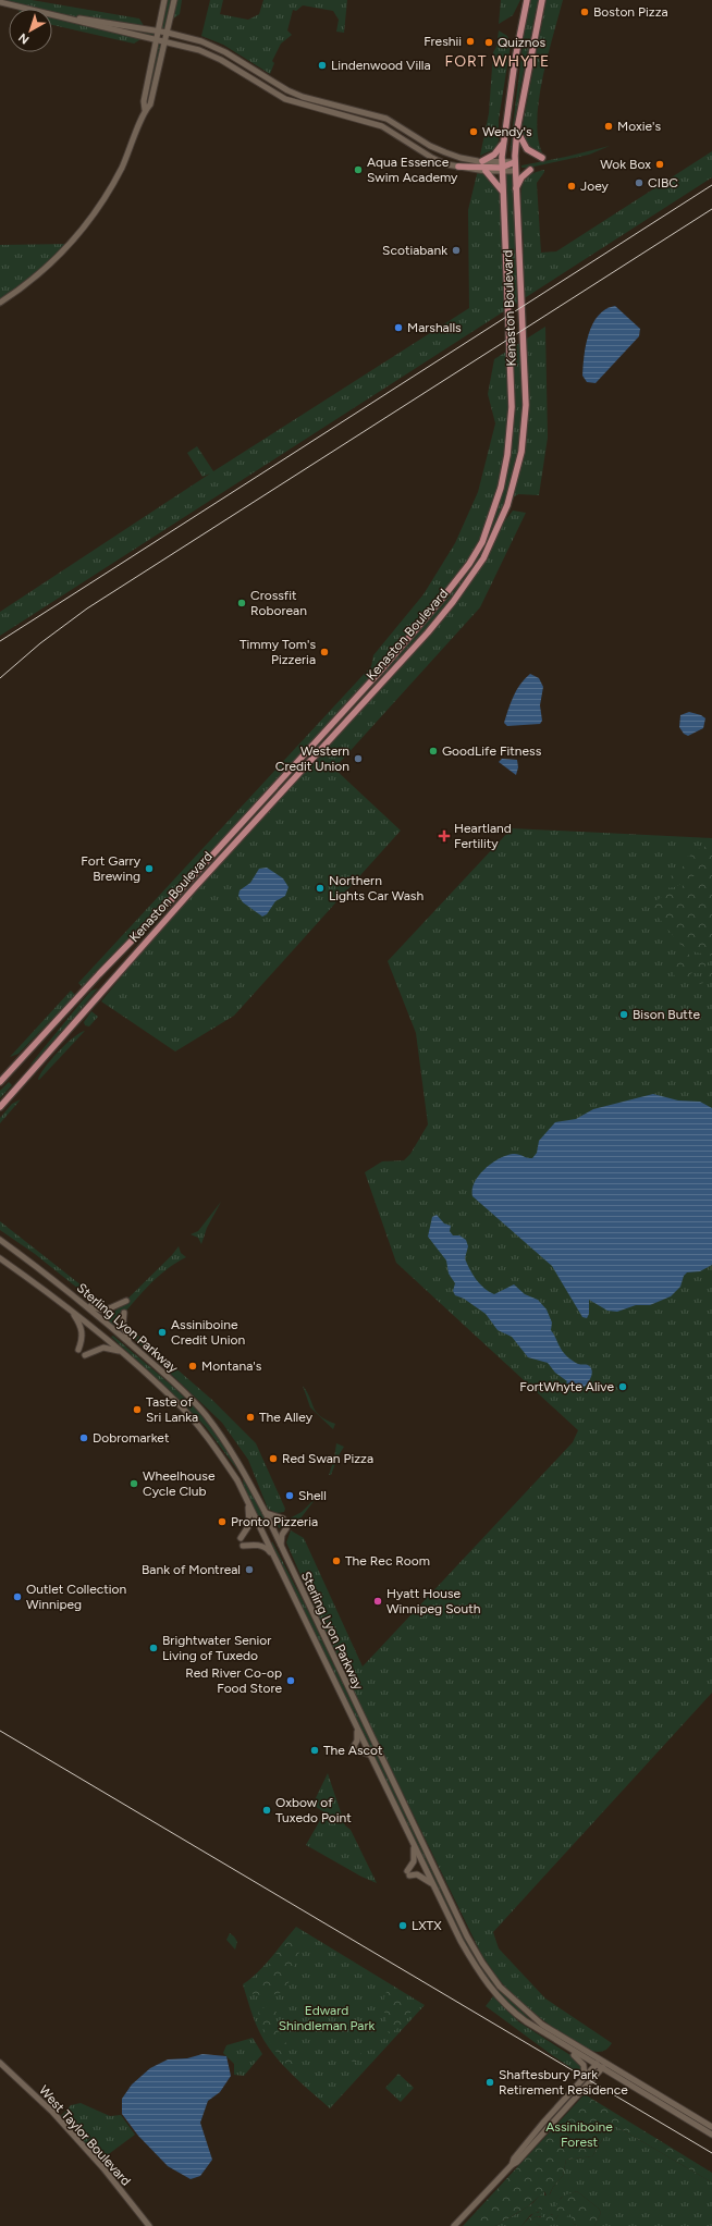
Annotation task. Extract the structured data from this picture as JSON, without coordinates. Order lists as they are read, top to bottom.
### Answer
{
  "streets": {
    "main road": ["Kenaston Boulevard", "Sterling Lyon Parkway", "West Taylor Boulevard"]
  },
  "districts": ["FORT WHYTE"],
  "parks": ["Edward Shindleman Park", "Assiniboine Forest"],
  "places": {
    "other": [
      "Boston Pizza",
      "Freshii",
      "Quiznos",
      "Lindenwood Villa",
      "Moxie's",
      "Wendy's",
      "Wok Box",
      "Aqua Essence Swim Academy",
      "CIBC",
      "Joey",
      "Scotiabank",
      "Marshalls",
      "Crossfit Roborean",
      "Timmy Tom's Pizzeria",
      "GoodLife Fitness",
      "Western Credit Union",
      "Fort Garry Brewing",
      "Northern Lights Car Wash",
      "Bison Butte",
      "Assiniboine Credit Union",
      "Montana's",
      "FortWhyte Alive",
      "Taste of Sri Lanka",
      "The Alley",
      "Dobromarket",
      "Red Swan Pizza",
      "Wheelhouse Cycle Club",
      "Shell",
      "Pronto Pizzeria",
      "The Rec Room",
      "Bank of Montreal",
      "Outlet Collection Winnipeg",
      "Hyatt House Winnipeg South",
      "Brightwater Senior Living of Tuxedo",
      "Red River Co-op Food Store",
      "The Ascot",
      "Oxbow of Tuxedo Point",
      "LXTX",
      "Shaftesbury Park Retirement Residence"
    ],
    "health": ["Heartland Fertility"]
  },
  "north": "bottom left"
}
